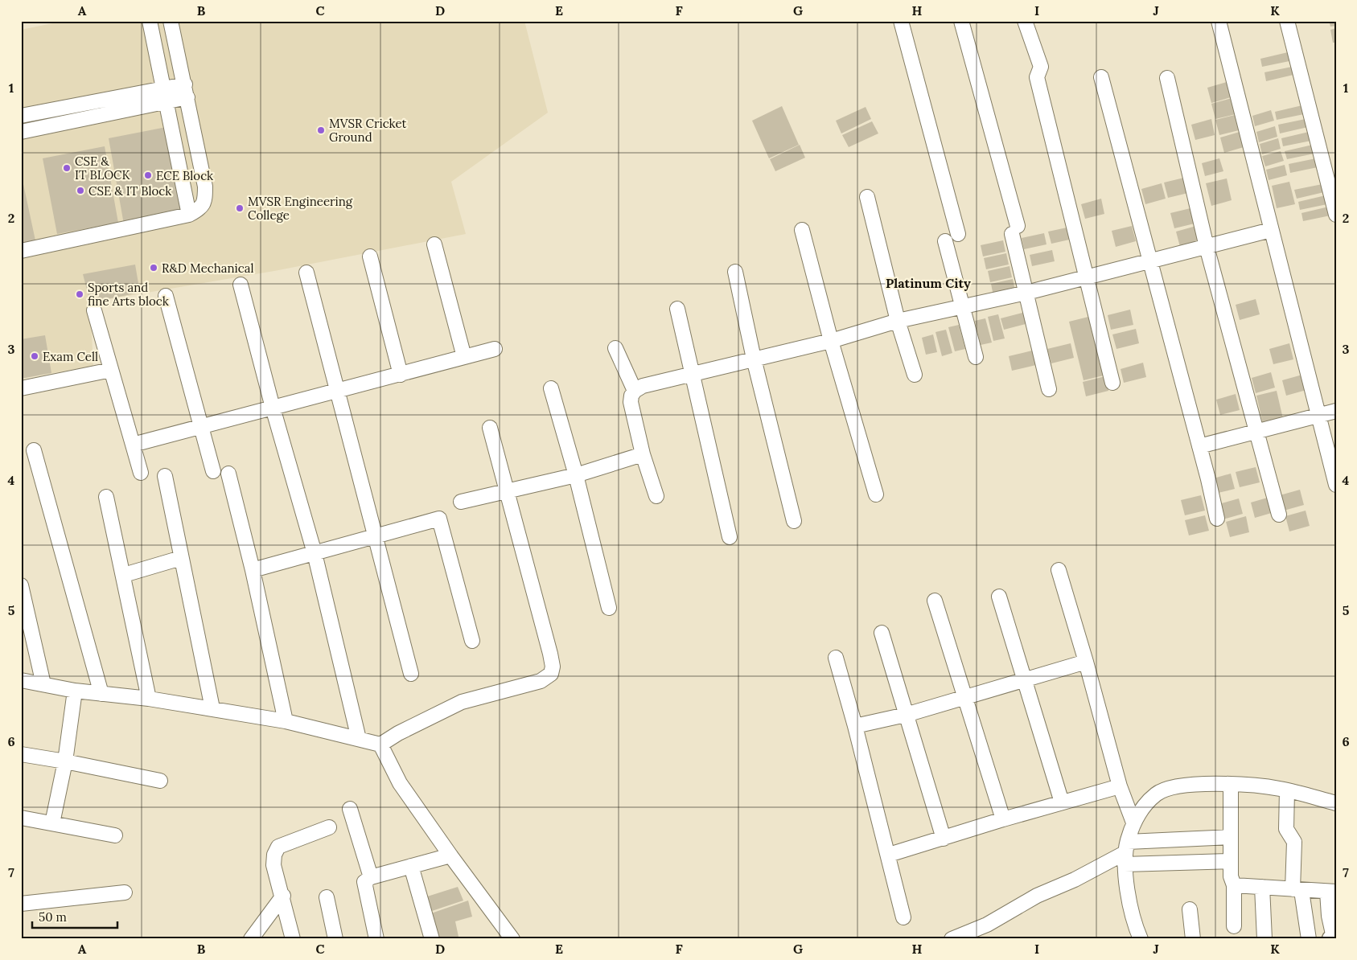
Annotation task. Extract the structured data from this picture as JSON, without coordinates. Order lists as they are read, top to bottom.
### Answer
{
  "districts": ["Platinum City"],
  "places": [
    "MVSR Cricket Ground",
    "CSE & IT BLOCK",
    "ECE Block",
    "CSE & IT Block",
    "MVSR Engineering College",
    "R&D Mechanical",
    "Sports and fine Arts block",
    "Exam Cell"
  ],
  "scale_bar": "50 m",
  "grid": {
    "columns": [
      "A",
      "B",
      "C",
      "D",
      "E",
      "F",
      "G",
      "H",
      "I",
      "J",
      "K"
    ],
    "rows": [
      "1",
      "2",
      "3",
      "4",
      "5",
      "6",
      "7"
    ]
  }
}
